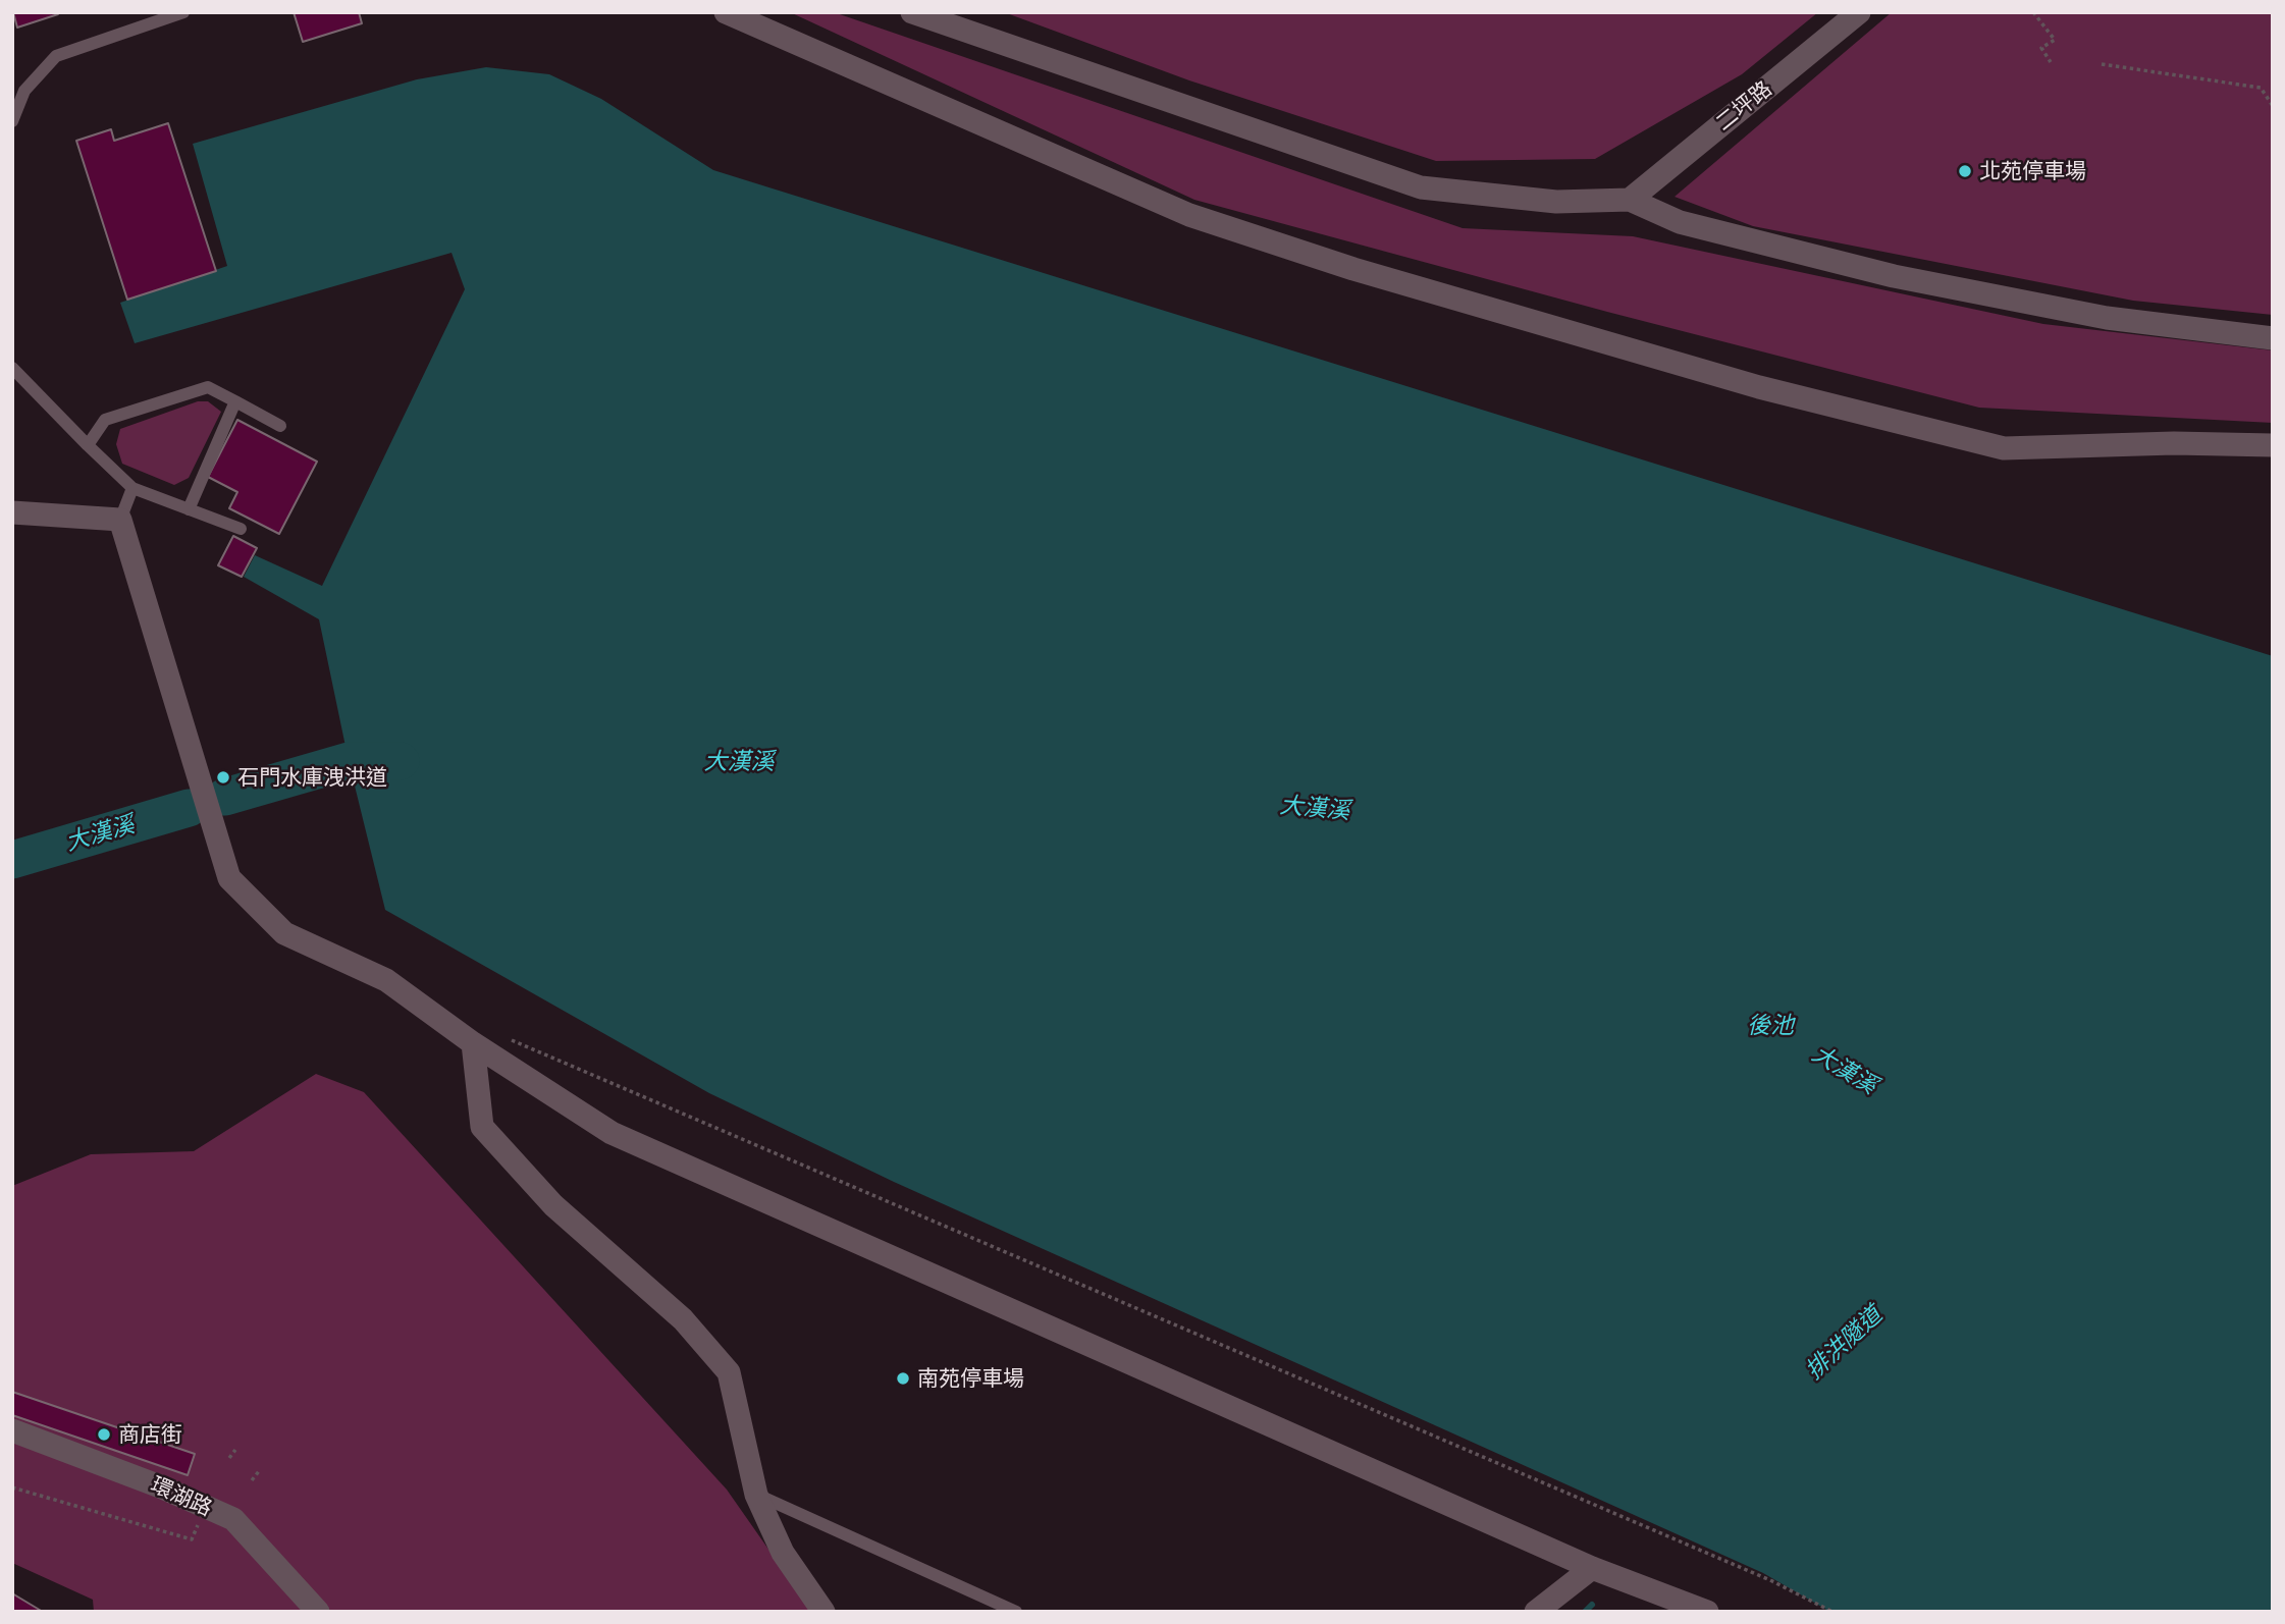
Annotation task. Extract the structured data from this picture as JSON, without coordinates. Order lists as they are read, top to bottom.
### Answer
{
  "streets": {
    "street": ["二坪路", "環湖路"]
  },
  "water": ["大漢溪", "後池", "排洪隧道"],
  "places": [
    "北苑停車場",
    "石門水庫洩洪道",
    "南苑停車場",
    "商店街"
  ]
}
